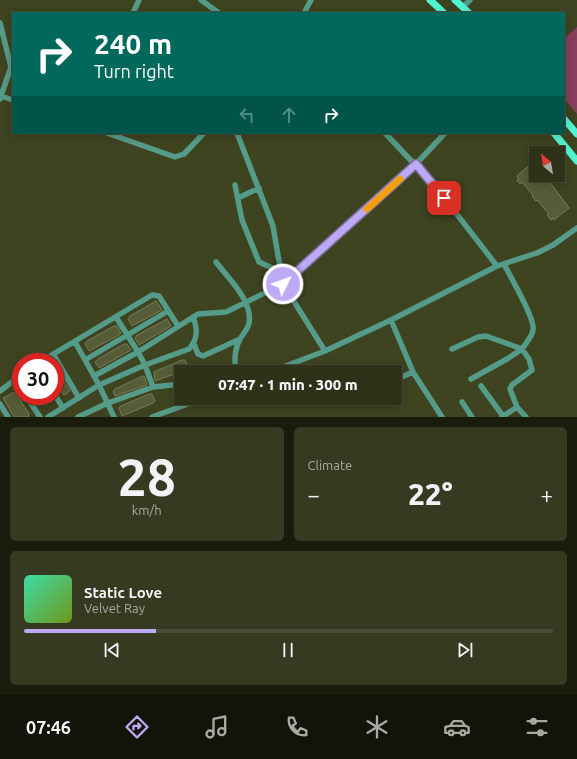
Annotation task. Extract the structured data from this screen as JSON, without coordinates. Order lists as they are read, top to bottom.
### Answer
{
  "north": "top left",
  "page": {
    "turn": ["240 m", "Turn right"],
    "limit": "30",
    "trip": "07:47 · 1 min · 300 m",
    "tile": [
      ["28", "km/h"],
      "Climate"
    ],
    "heat": ["−", "22°", "+"],
    "song": ["Static Love", "Velvet Ray"],
    "tabs": "07:46"
  }
}
